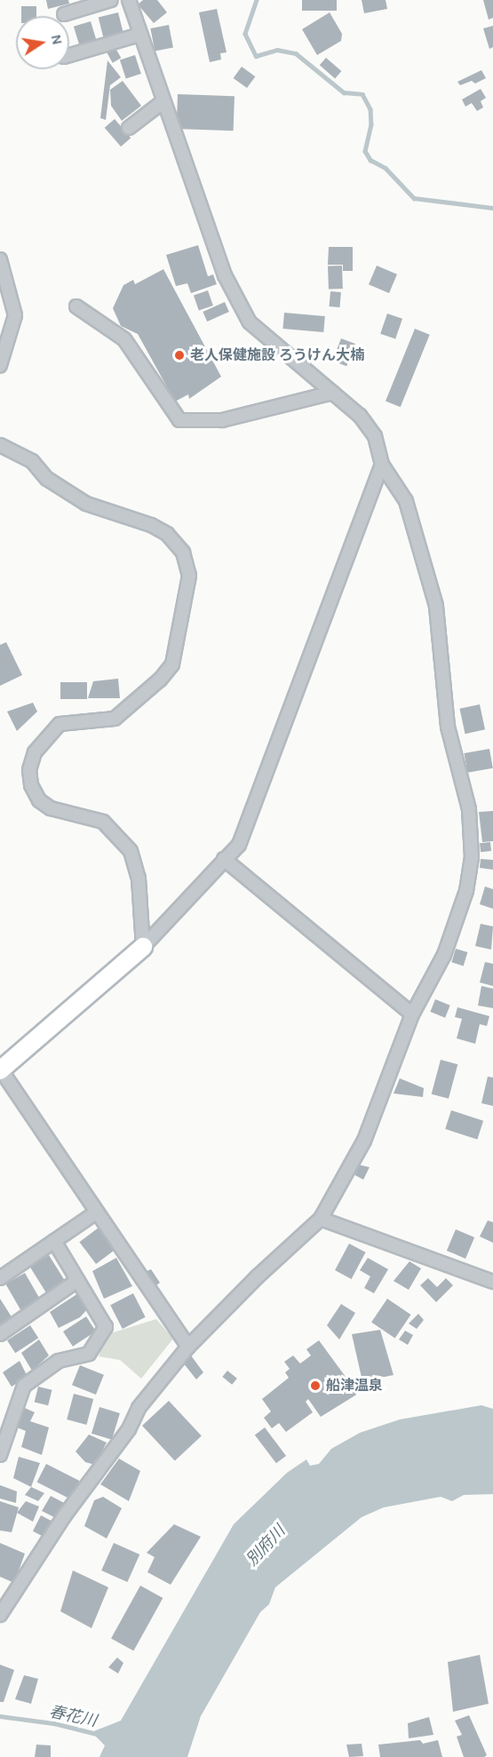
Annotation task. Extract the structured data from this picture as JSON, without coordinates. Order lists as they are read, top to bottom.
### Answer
{
  "water": ["別府川", "春花川"],
  "places": ["老人保健施設 ろうけん大楠", "船津温泉"],
  "north": "right"
}
